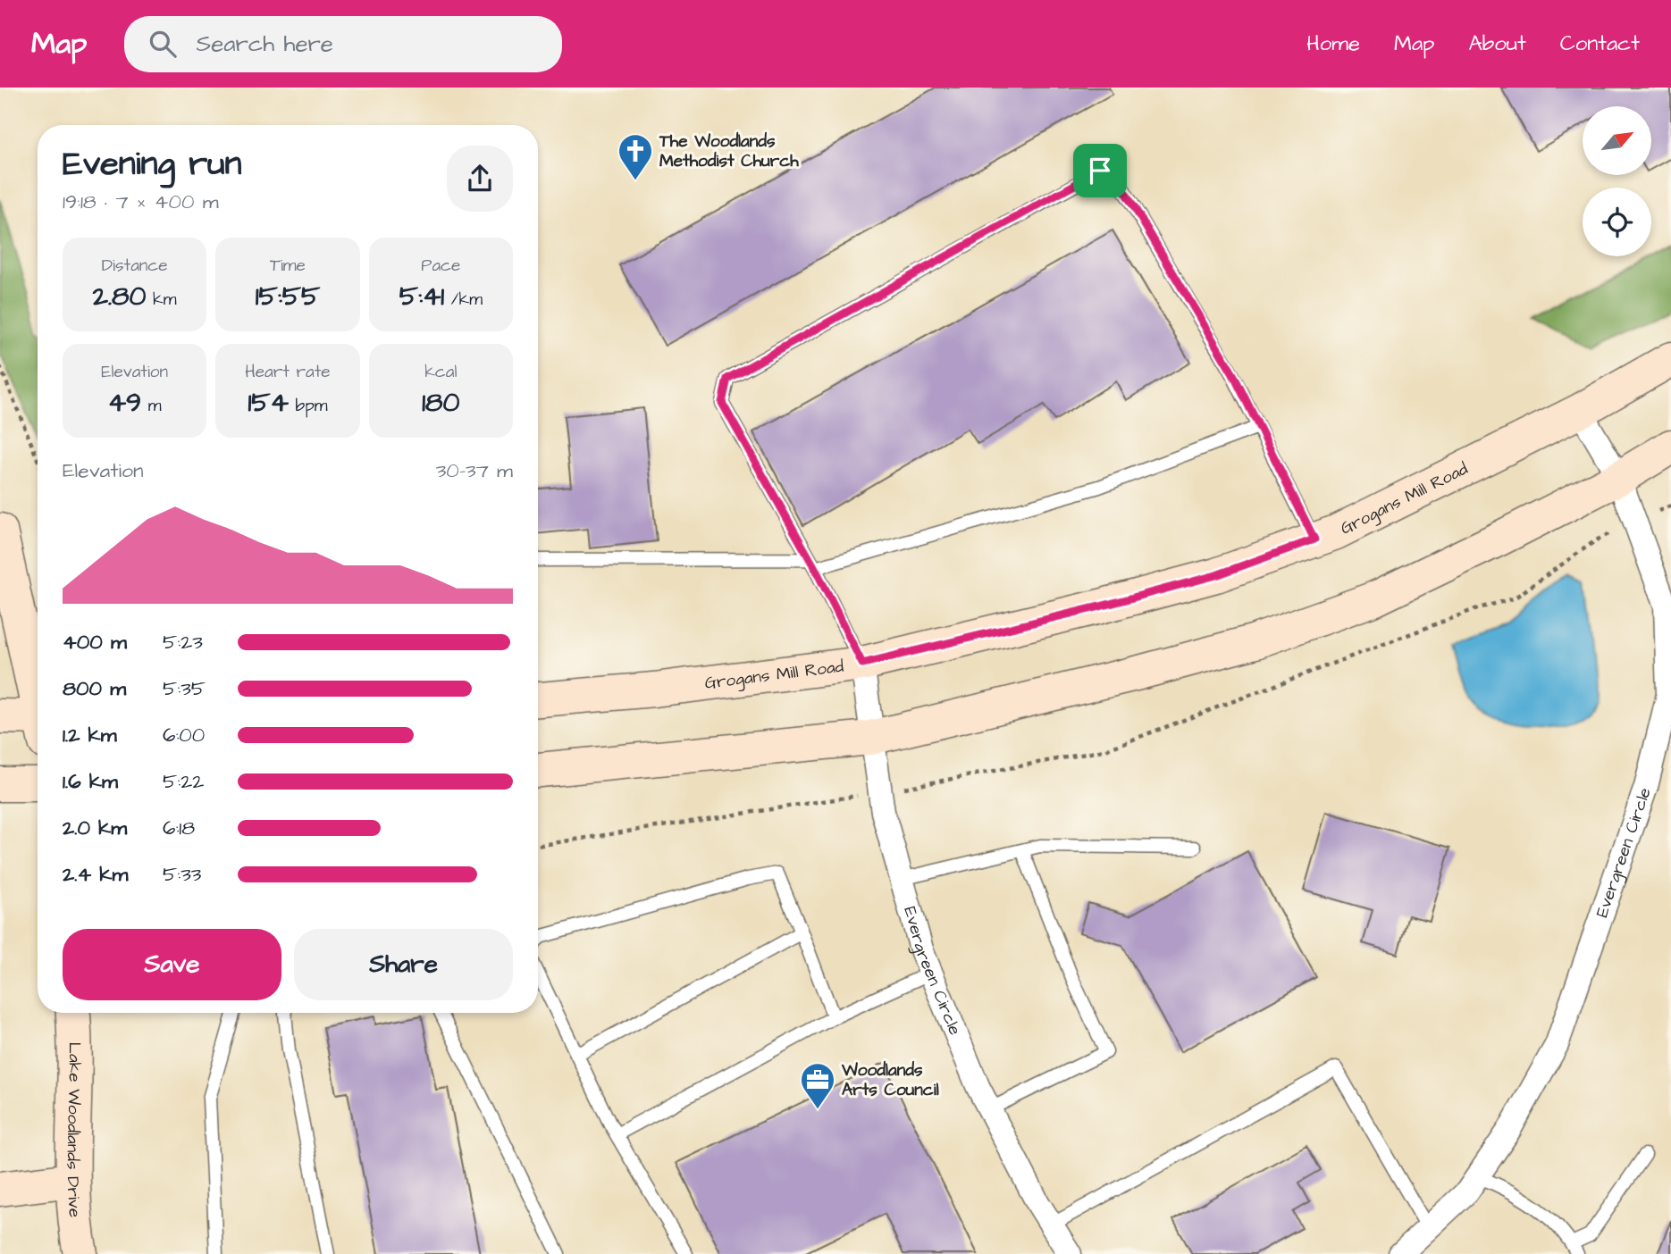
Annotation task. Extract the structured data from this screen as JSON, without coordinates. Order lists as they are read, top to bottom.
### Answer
{
  "streets": {
    "main road": ["Grogans Mill Road", "Lake Woodlands Drive"],
    "street": ["Evergreen Circle"]
  },
  "crossings": [
    ["Grogans Mill Road", "Evergreen Circle"]
  ],
  "places": {
    "church": ["The Woodlands Methodist Church"],
    "office": ["Woodlands Arts Council"]
  },
  "north": "top right",
  "page": {
    "header": "Map",
    "search": "Search here",
    "nav": [
      "Home",
      "Map",
      "About",
      "Contact"
    ],
    "heading": ["Evening run", "19:18 · 7 × 400 m"],
    "stats": [
      ["Distance", "2.80 km"],
      ["Time", "15:55"],
      ["Pace", "5:41 /km"],
      ["Elevation", "49 m"],
      ["Heart rate", "154 bpm"],
      ["kcal", "180"]
    ],
    "chart": ["Elevation", "30–37 m"],
    "list": [
      {
        "name": "400 m",
        "note": "5:23"
      },
      {
        "name": "800 m",
        "note": "5:35"
      },
      {
        "name": "1.2 km",
        "note": "6:00"
      },
      {
        "name": "1.6 km",
        "note": "5:22"
      },
      {
        "name": "2.0 km",
        "note": "6:18"
      },
      {
        "name": "2.4 km",
        "note": "5:33"
      }
    ],
    "buttons": ["Save", "Share"]
  }
}
